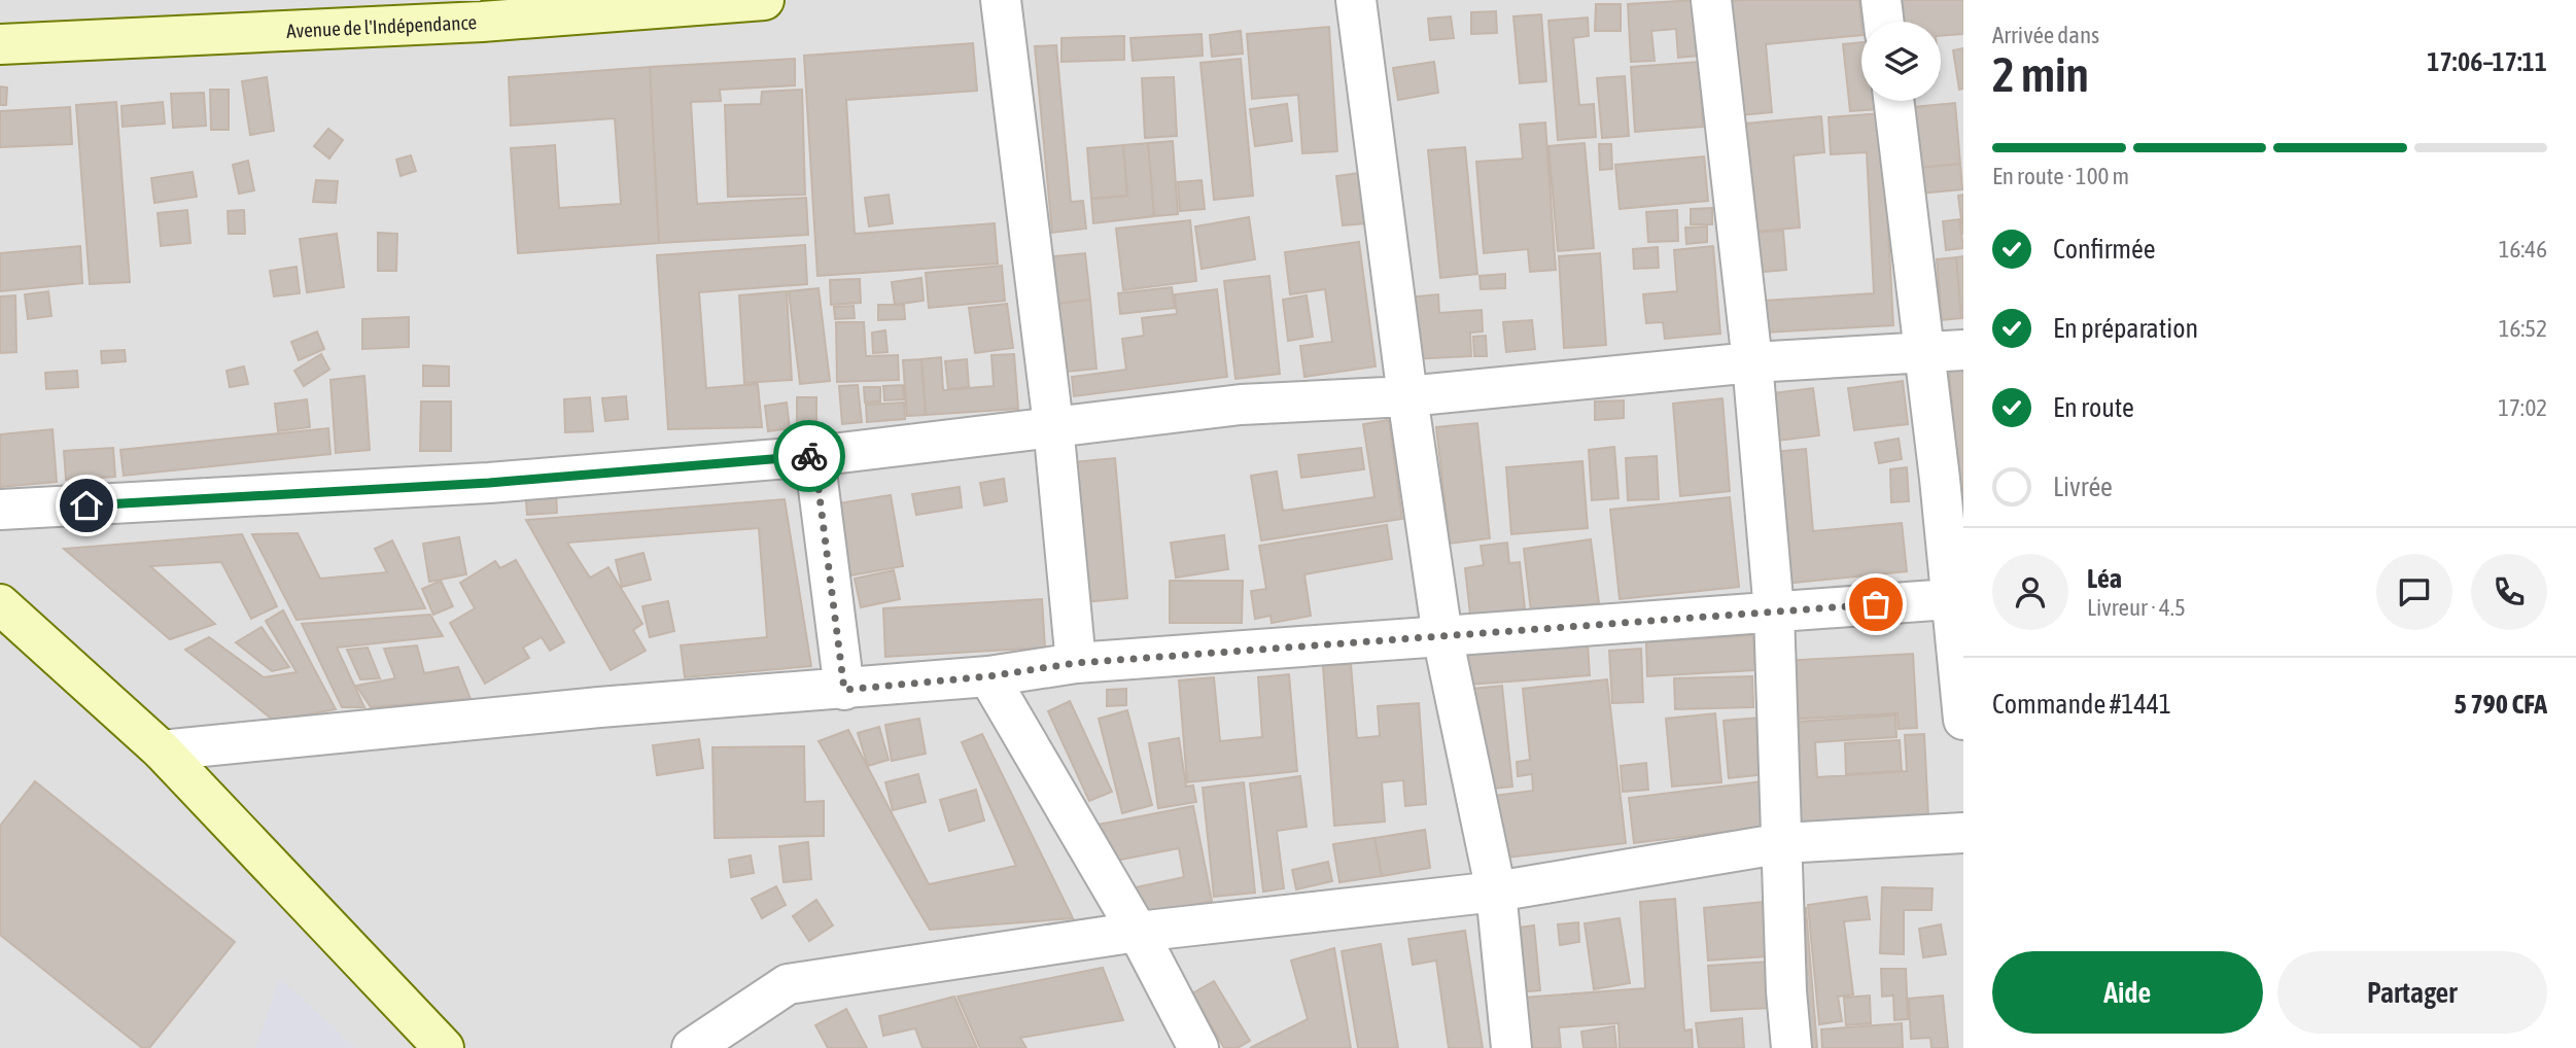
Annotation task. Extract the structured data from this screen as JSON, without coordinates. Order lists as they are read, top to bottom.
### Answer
{
  "streets": {
    "main road": ["Avenue de l'Indépendance"]
  },
  "page": {
    "heading": ["2 min", "Arrivée dans", "17:06–17:11"],
    "panel": [
      "Léa",
      "Livreur · 4.5",
      "Commande #1441",
      "5 790 CFA"
    ],
    "bar": "En route · 100 m",
    "list": [
      ["Confirmée", "16:46"],
      ["En préparation", "16:52"],
      ["En route", "17:02"],
      "Livrée"
    ],
    "buttons": ["Aide", "Partager"]
  }
}
